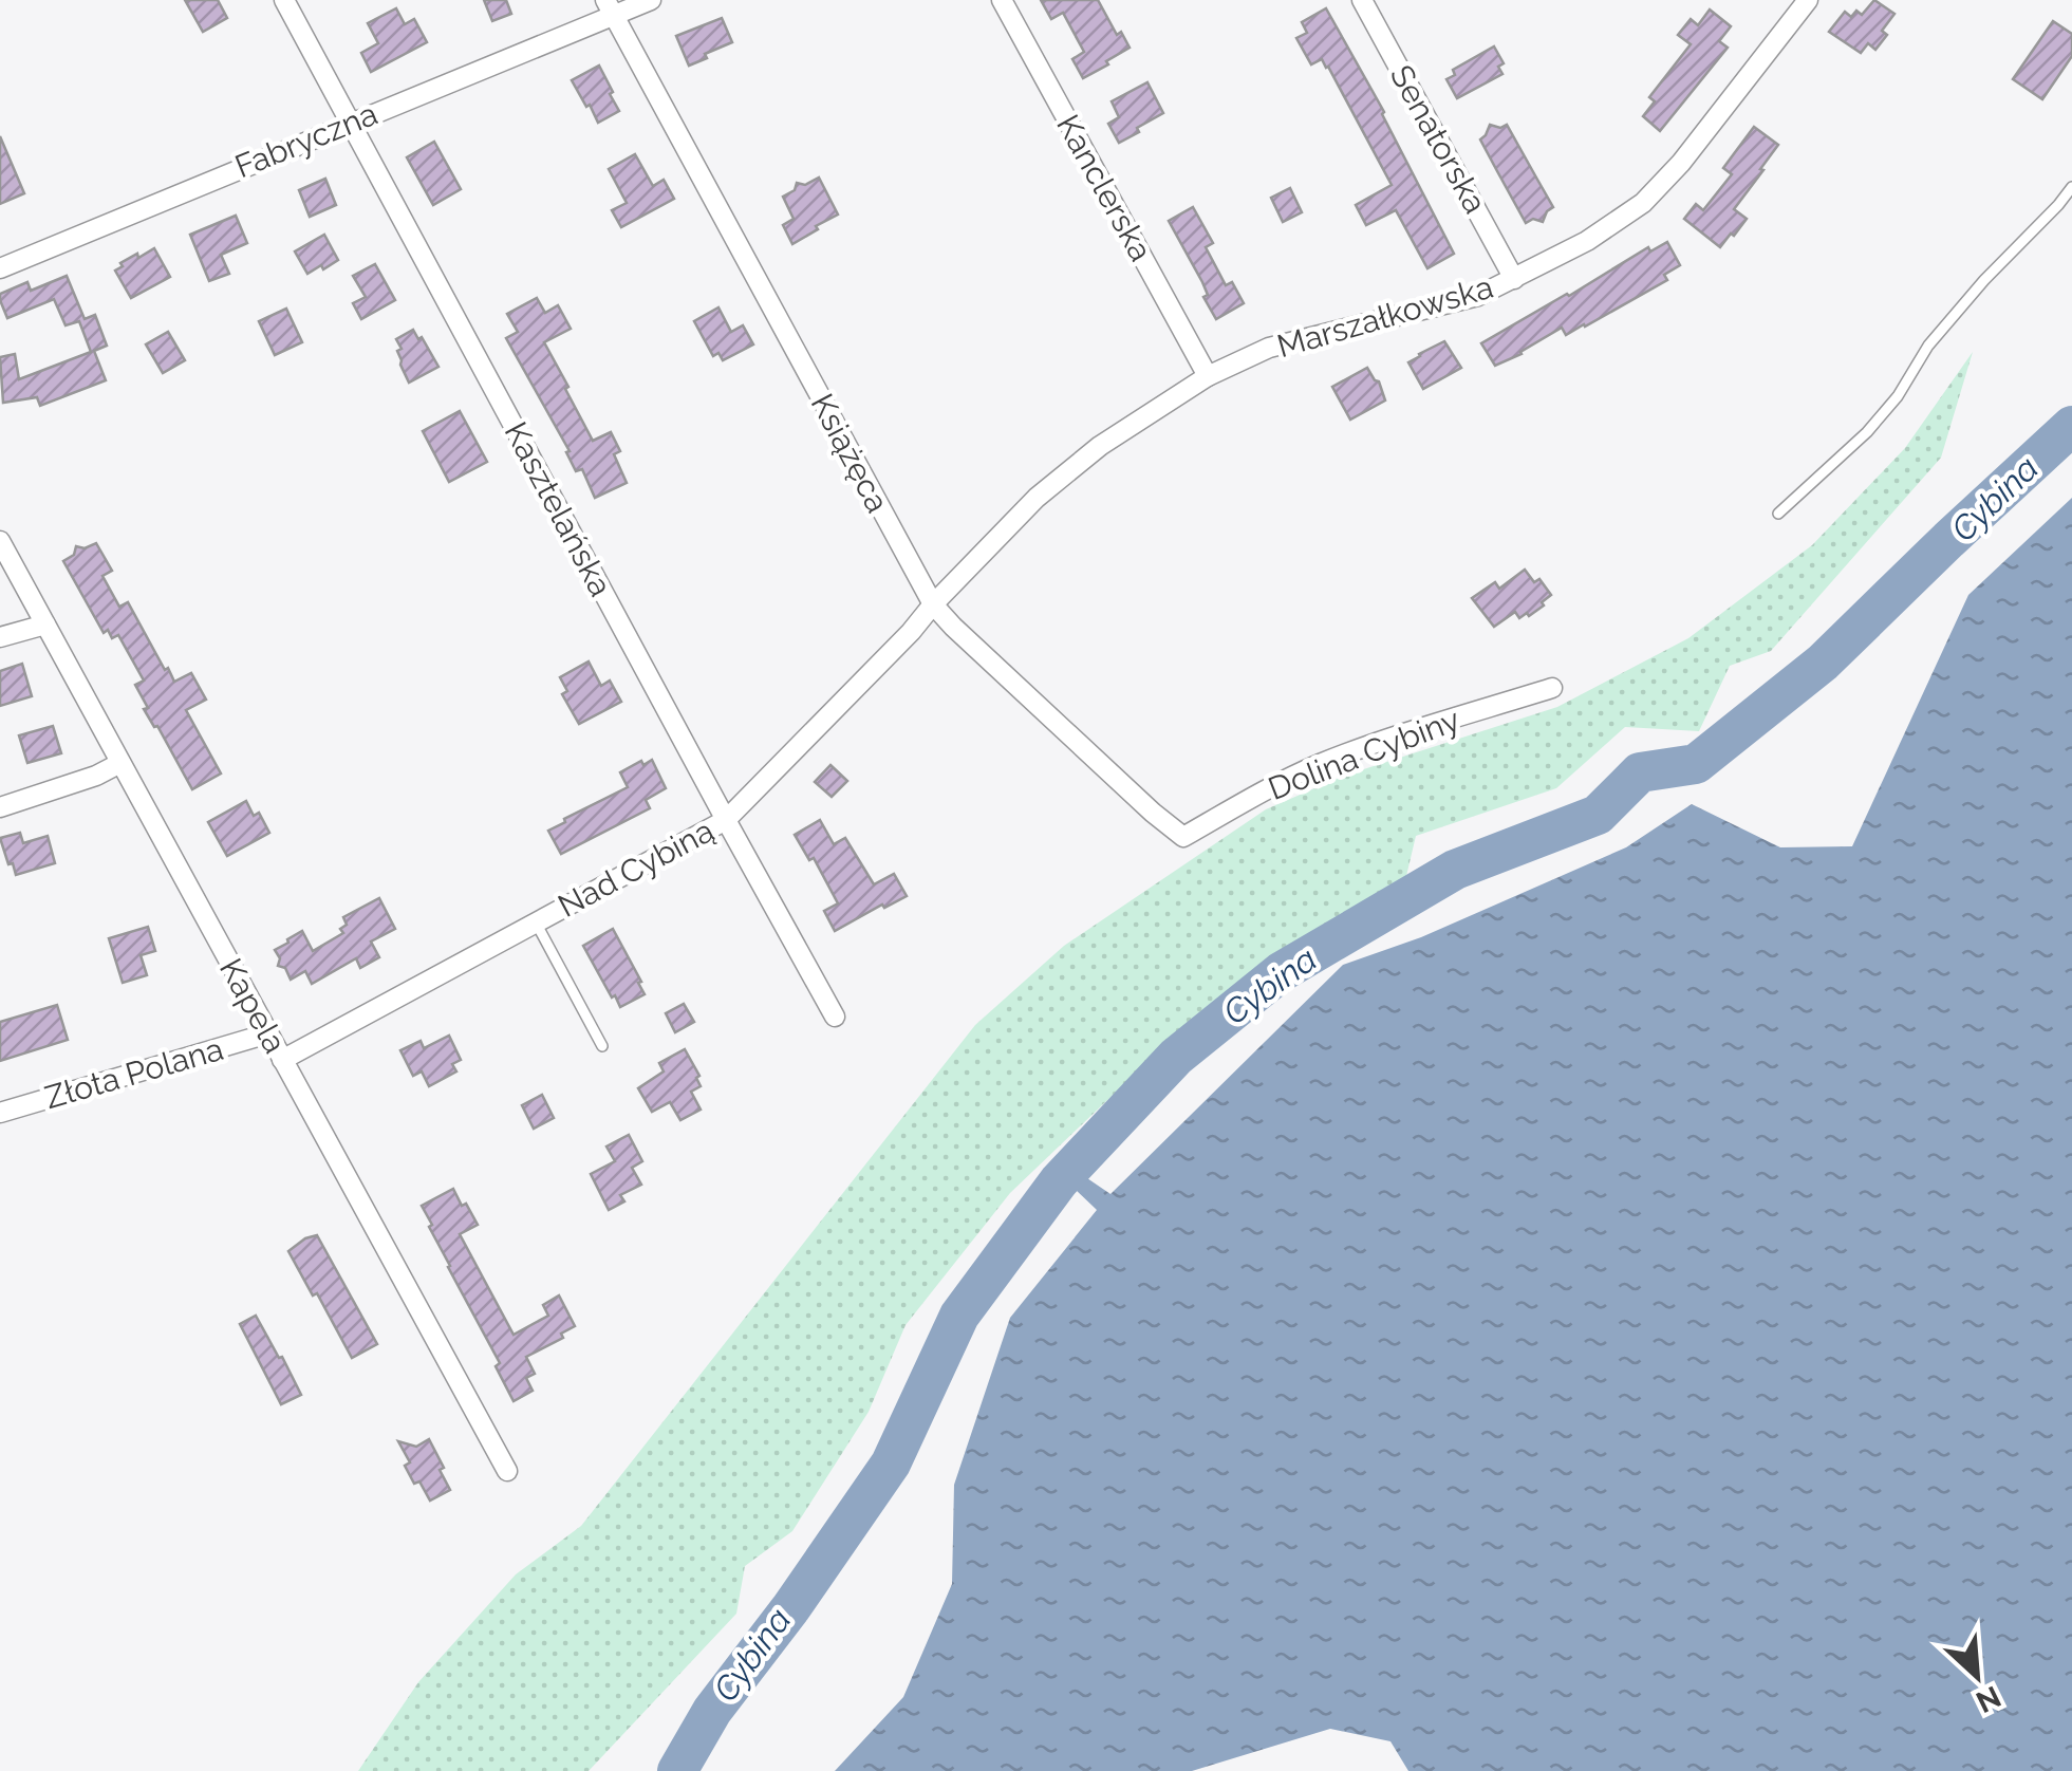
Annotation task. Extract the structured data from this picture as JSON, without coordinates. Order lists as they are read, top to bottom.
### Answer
{
  "streets": {
    "street": [
      "Senatorska",
      "Fabryczna",
      "Kanclerska",
      "Marszałkowska",
      "Książęca",
      "Kasztelańska",
      "Dolina Cybiny",
      "Nad Cybiną",
      "Kapela",
      "Złota Polana"
    ]
  },
  "crossings": [
    ["Senatorska", "Marszałkowska"],
    ["Fabryczna", "Książęca"],
    ["Fabryczna", "Kasztelańska"],
    ["Kanclerska", "Marszałkowska"],
    ["Marszałkowska", "Książęca"],
    ["Marszałkowska", "Nad Cybiną"],
    ["Książęca", "Dolina Cybiny"],
    ["Książęca", "Nad Cybiną"],
    ["Kasztelańska", "Nad Cybiną"],
    ["Nad Cybiną", "Kapela"],
    ["Kapela", "Złota Polana"]
  ],
  "water": ["Cybina"],
  "north": "bottom right"
}
